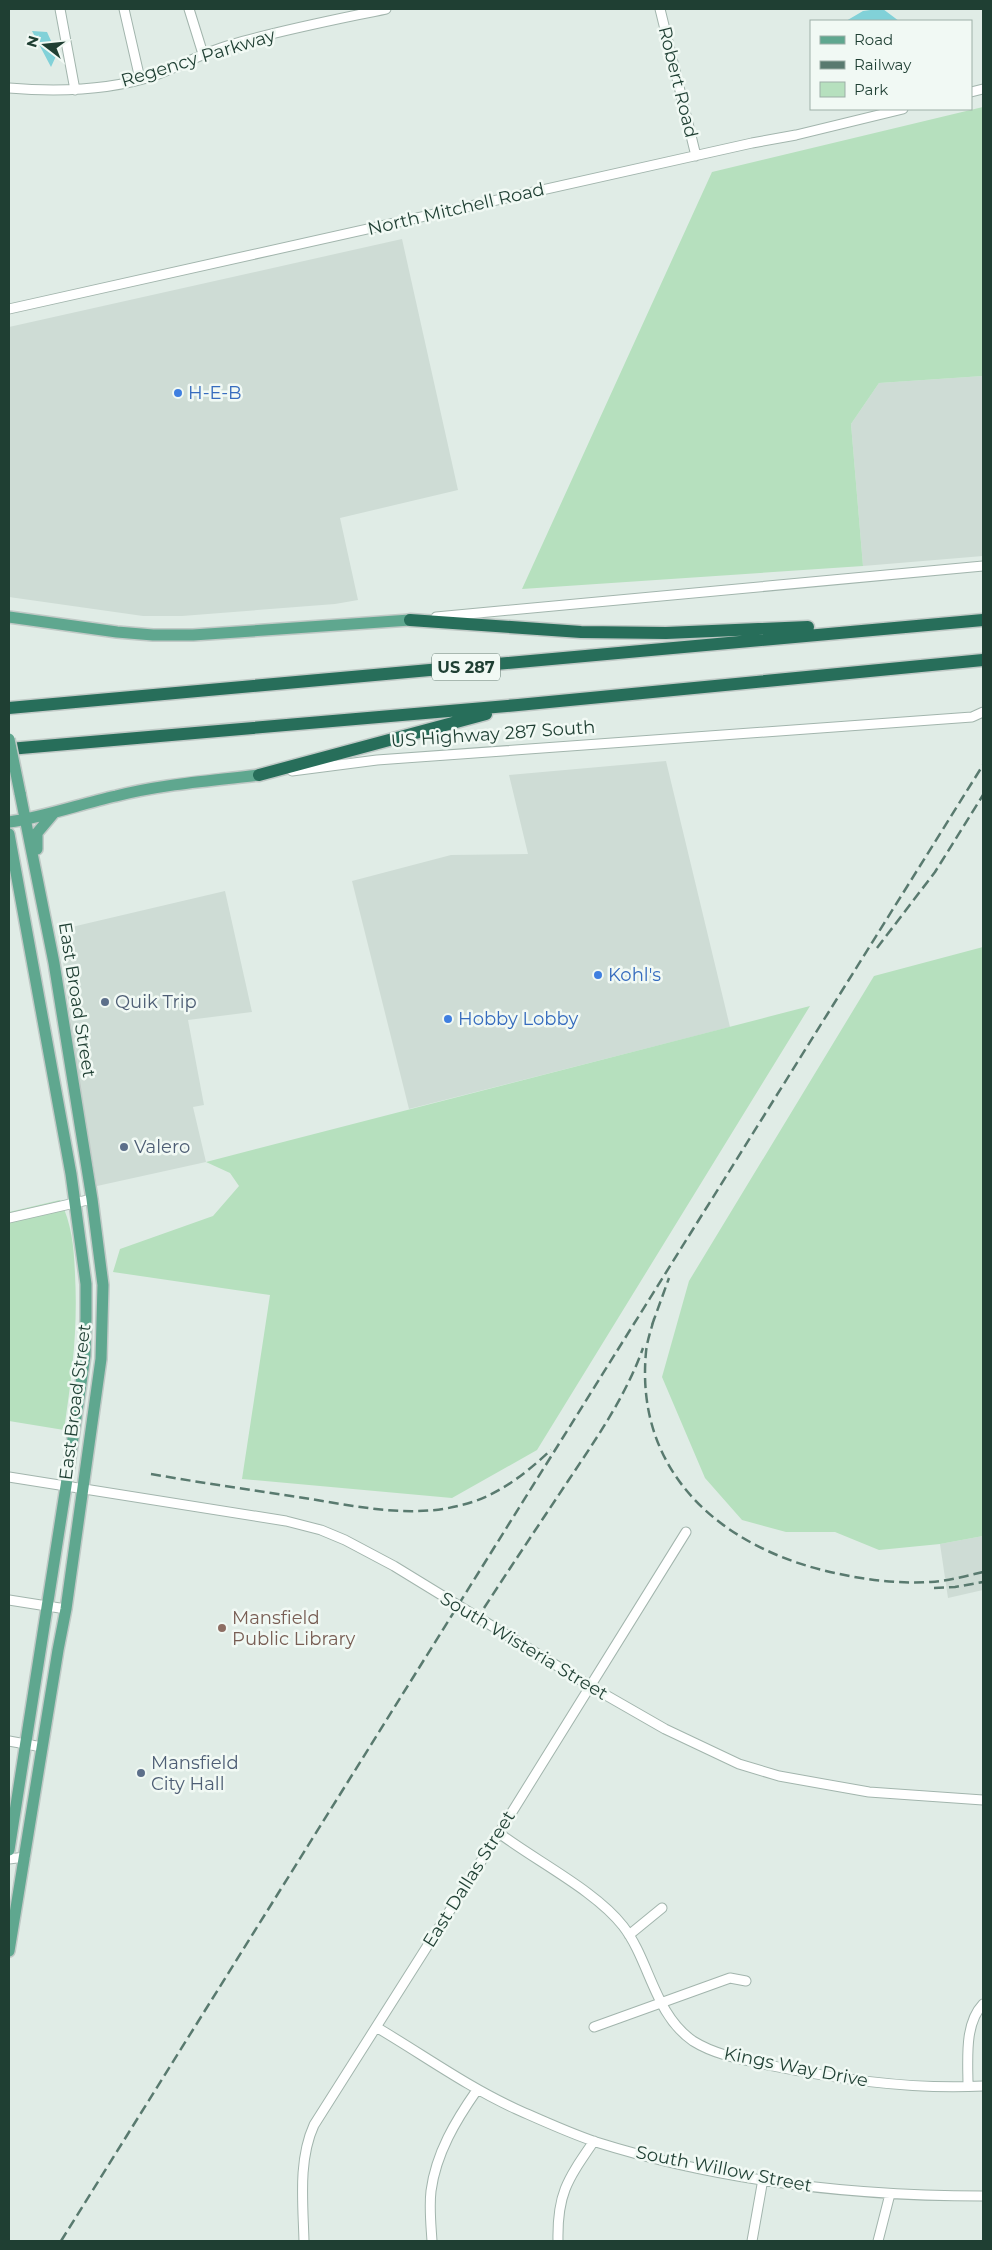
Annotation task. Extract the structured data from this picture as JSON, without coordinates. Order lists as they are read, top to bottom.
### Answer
{
  "streets": {
    "highway": ["US 287"],
    "main road": ["US Highway 287 South", "East Broad Street"],
    "street": [
      "Regency Parkway",
      "Robert Road",
      "North Mitchell Road",
      "South Wisteria Street",
      "East Dallas Street",
      "Kings Way Drive",
      "South Willow Street"
    ]
  },
  "crossings": [
    ["Robert Road", "North Mitchell Road"],
    ["US Highway 287 South", "East Broad Street"],
    ["East Broad Street", "South Wisteria Street"],
    ["South Wisteria Street", "East Dallas Street"],
    ["East Dallas Street", "Kings Way Drive"],
    ["East Dallas Street", "South Willow Street"]
  ],
  "places": [
    "H-E-B",
    "Kohl's",
    "Quik Trip",
    "Hobby Lobby",
    "Valero",
    "Mansfield Public Library",
    "Mansfield City Hall"
  ],
  "legend": ["Road", "Railway", "Park"],
  "north": "left"
}
